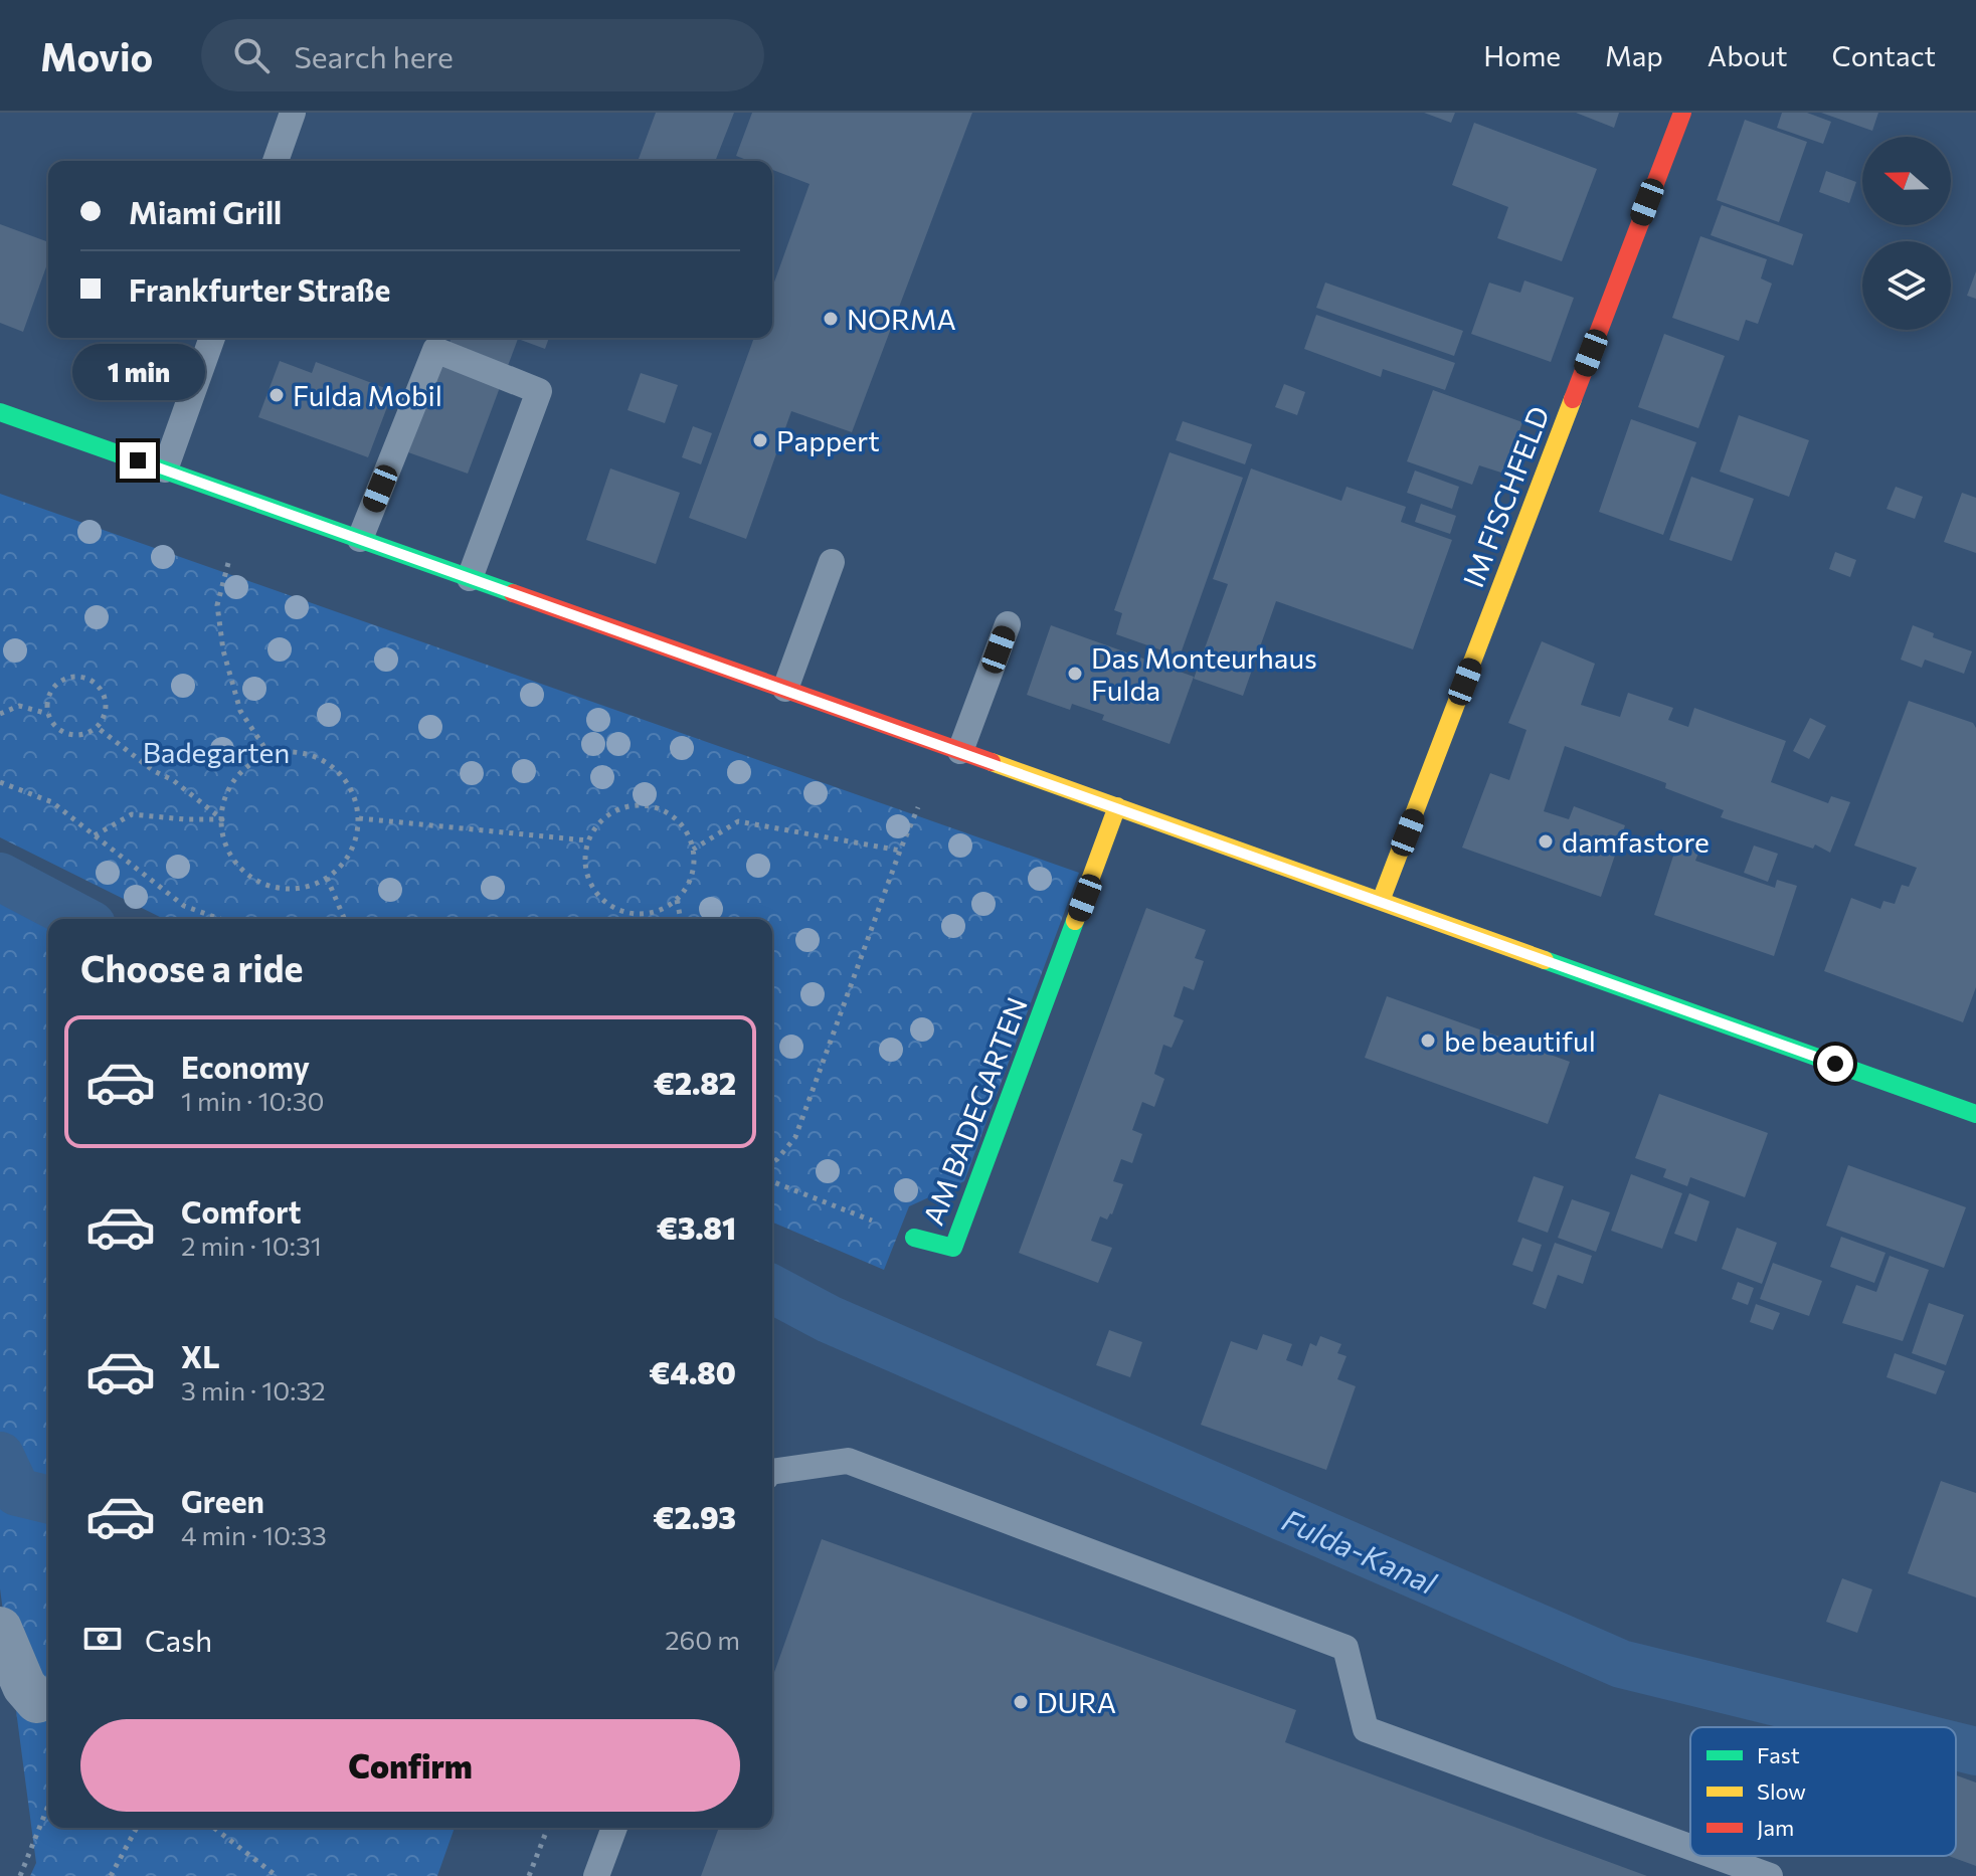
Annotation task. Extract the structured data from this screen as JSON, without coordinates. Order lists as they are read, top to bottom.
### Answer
{
  "streets": {
    "main road": ["IM FISCHFELD", "AM BADEGARTEN"]
  },
  "water": ["Fulda-Kanal"],
  "parks": ["Badegarten"],
  "places": [
    "NORMA",
    "Fulda Mobil",
    "Pappert",
    "Das Monteurhaus Fulda",
    "damfastore",
    "be beautiful",
    "DURA"
  ],
  "legend": ["Fast", "Slow", "Jam"],
  "north": "left",
  "page": {
    "header": "Movio",
    "search": "Search here",
    "nav": [
      "Home",
      "Map",
      "About",
      "Contact"
    ],
    "banner": ["Miami Grill", "Frankfurter Straße"],
    "bubble": "1 min",
    "heading": "Choose a ride",
    "list": [
      {
        "name": "Economy",
        "note": "1 min · 10:30",
        "value": "€2.82"
      },
      {
        "name": "Comfort",
        "note": "2 min · 10:31",
        "value": "€3.81"
      },
      {
        "name": "XL",
        "note": "3 min · 10:32",
        "value": "€4.80"
      },
      {
        "name": "Green",
        "note": "4 min · 10:33",
        "value": "€2.93"
      }
    ],
    "pay": ["Cash", "260 m"],
    "buttons": "Confirm"
  }
}
